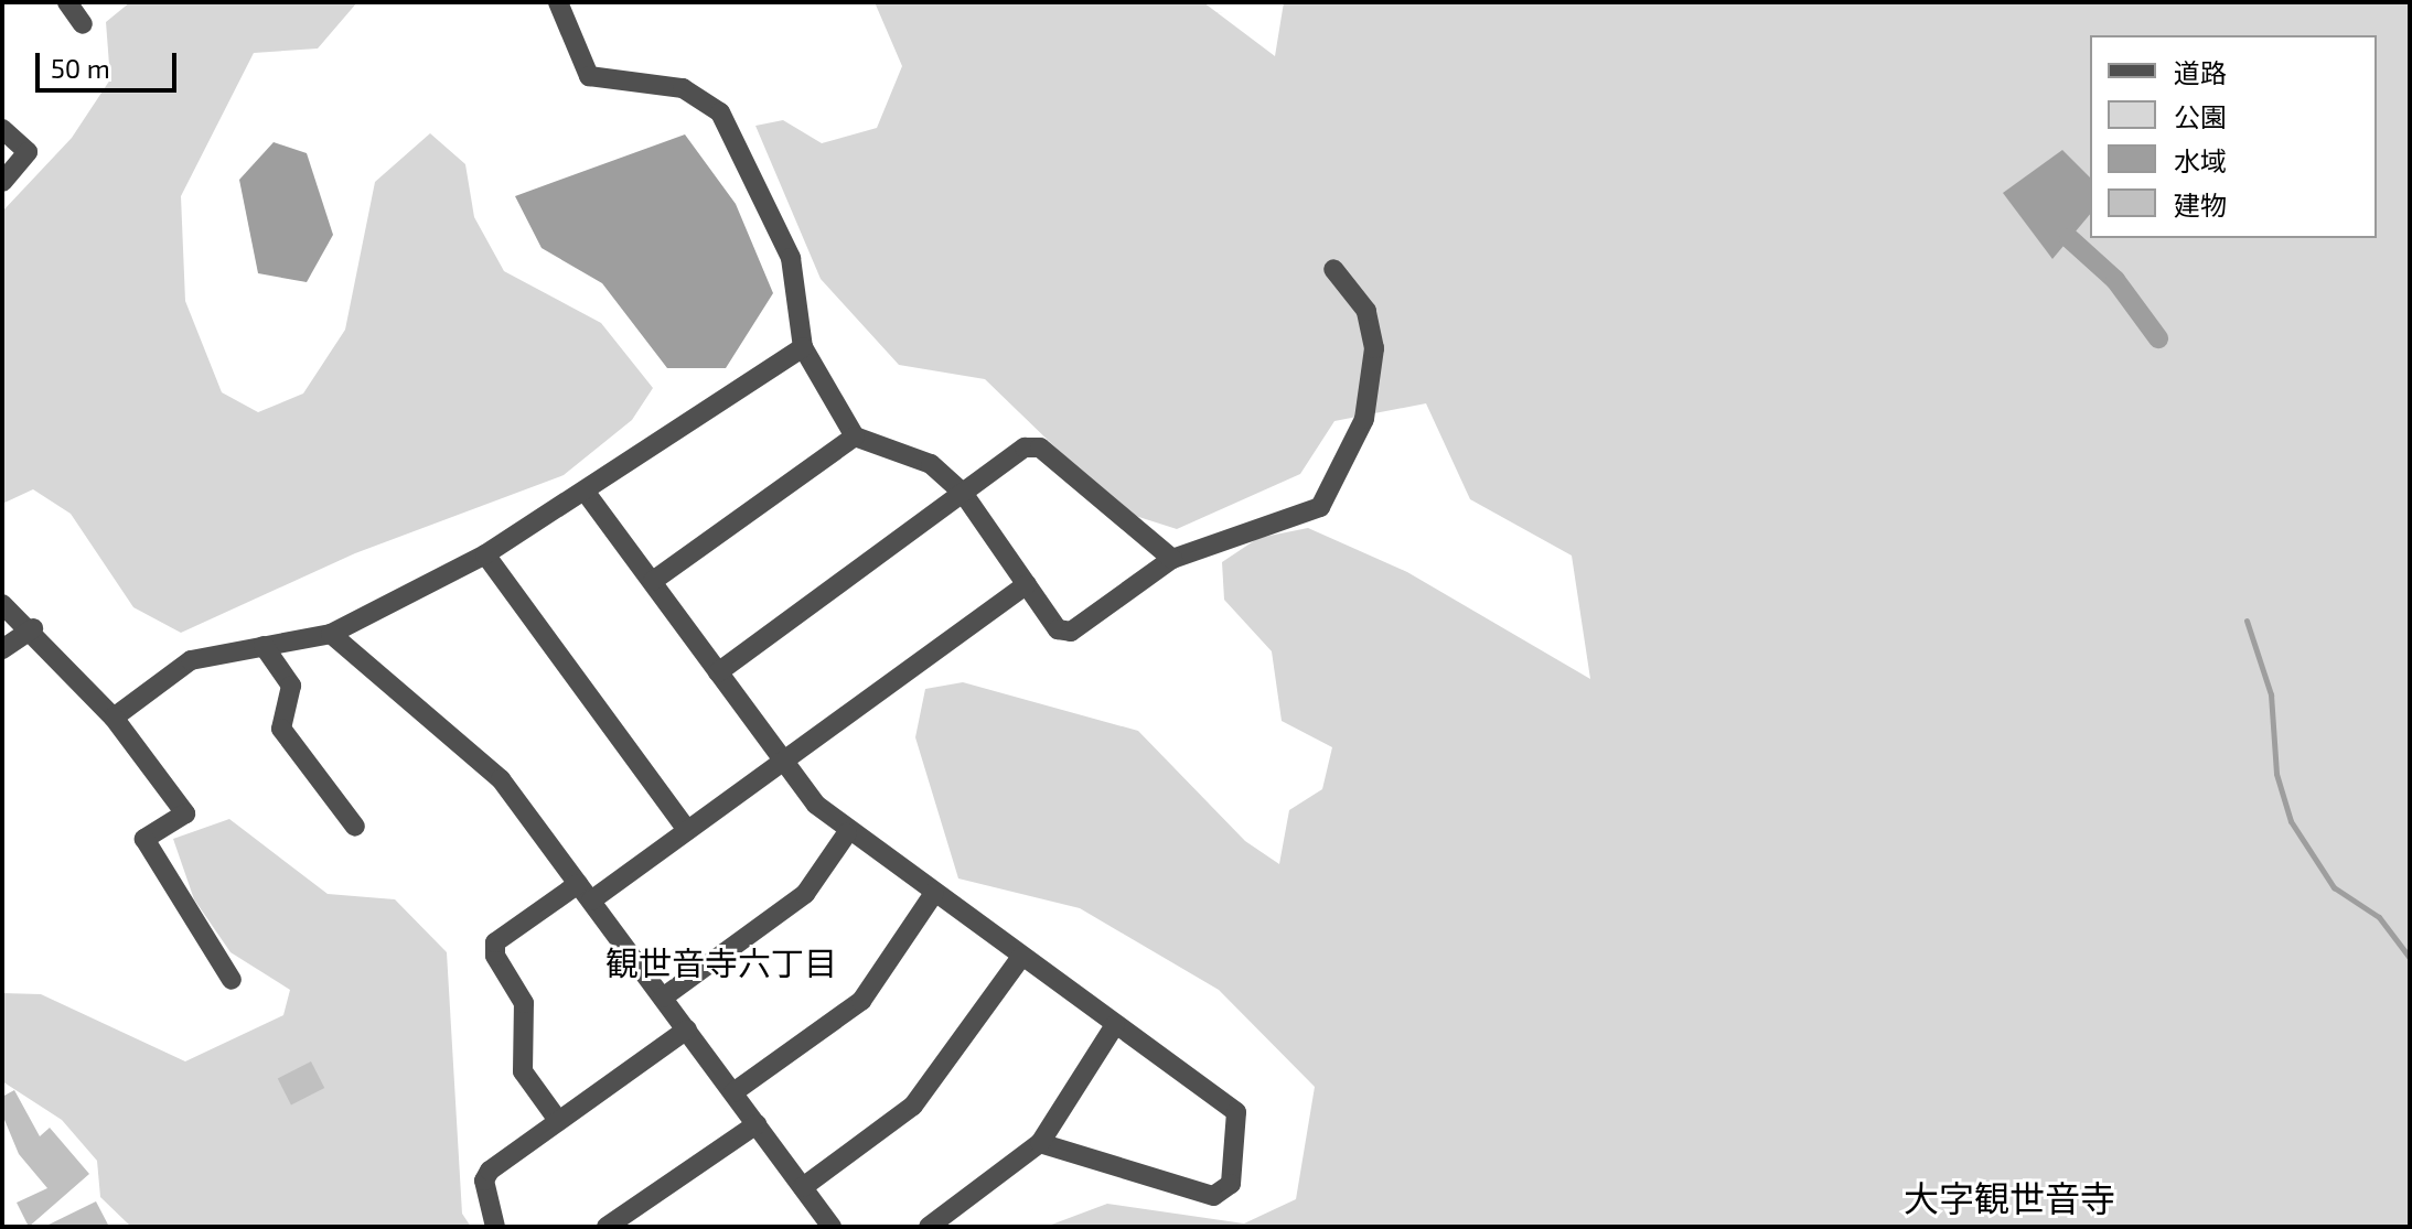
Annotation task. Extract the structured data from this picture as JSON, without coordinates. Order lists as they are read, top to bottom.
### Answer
{
  "districts": ["観世音寺六丁目", "大字観世音寺"],
  "legend": [
    "道路",
    "公園",
    "水域",
    "建物"
  ],
  "scale_bar": "50 m"
}
